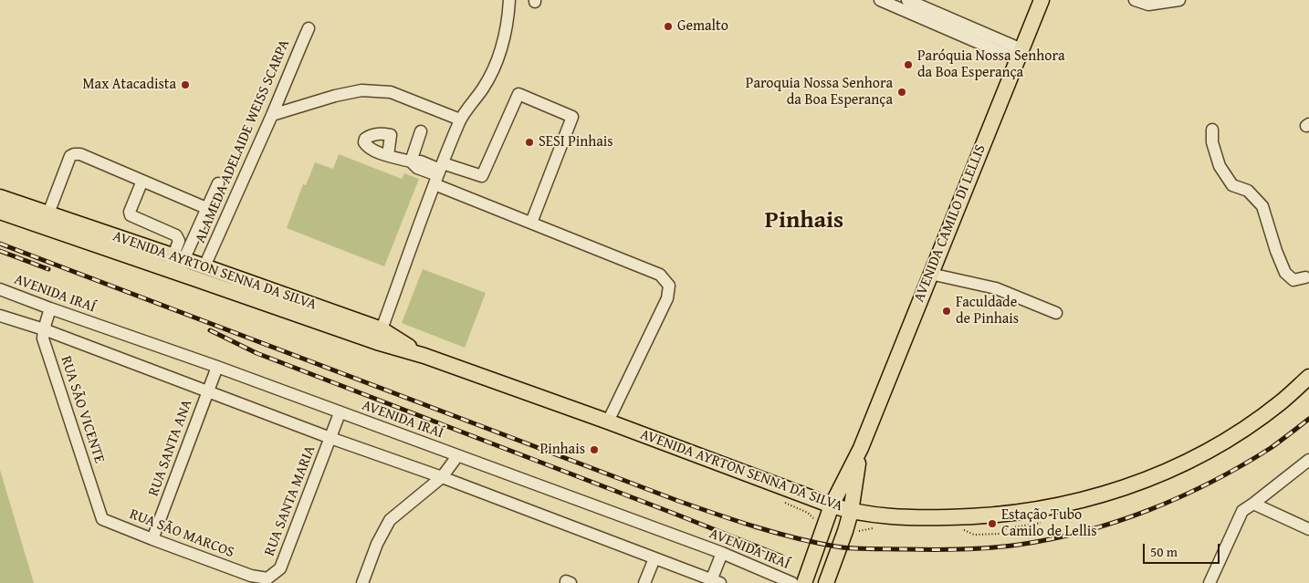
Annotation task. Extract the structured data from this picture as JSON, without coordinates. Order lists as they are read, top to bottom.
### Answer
{
  "streets": {
    "main road": ["AVENIDA CAMILO DI LELLIS", "AVENIDA AYRTON SENNA DA SILVA"],
    "street": [
      "ALAMEDA ADELAIDE WEISS SCARPA",
      "AVENIDA IRAÍ",
      "RUA SÃO VICENTE",
      "RUA SANTA ANA",
      "RUA SANTA MARIA",
      "RUA SÃO MARCOS"
    ]
  },
  "crossings": [
    ["ALAMEDA ADELAIDE WEISS SCARPA", "AVENIDA AYRTON SENNA DA SILVA"],
    ["AVENIDA CAMILO DI LELLIS", "AVENIDA AYRTON SENNA DA SILVA"],
    ["AVENIDA IRAÍ", "RUA SÃO VICENTE"],
    ["AVENIDA IRAÍ", "RUA SANTA ANA"],
    ["AVENIDA IRAÍ", "RUA SANTA MARIA"],
    ["RUA SÃO VICENTE", "RUA SÃO MARCOS"],
    ["RUA SANTA ANA", "RUA SÃO MARCOS"],
    ["RUA SANTA MARIA", "RUA SÃO MARCOS"]
  ],
  "districts": ["Pinhais"],
  "places": [
    "Gemalto",
    "Paróquia Nossa Senhora da Boa Esperança",
    "Max Atacadista",
    "Paroquia Nossa Senhora da Boa Esperança",
    "SESI Pinhais",
    "Faculdade de Pinhais",
    "Pinhais",
    "Estação Tubo Camilo de Lellis"
  ],
  "scale_bar": "50 m"
}
